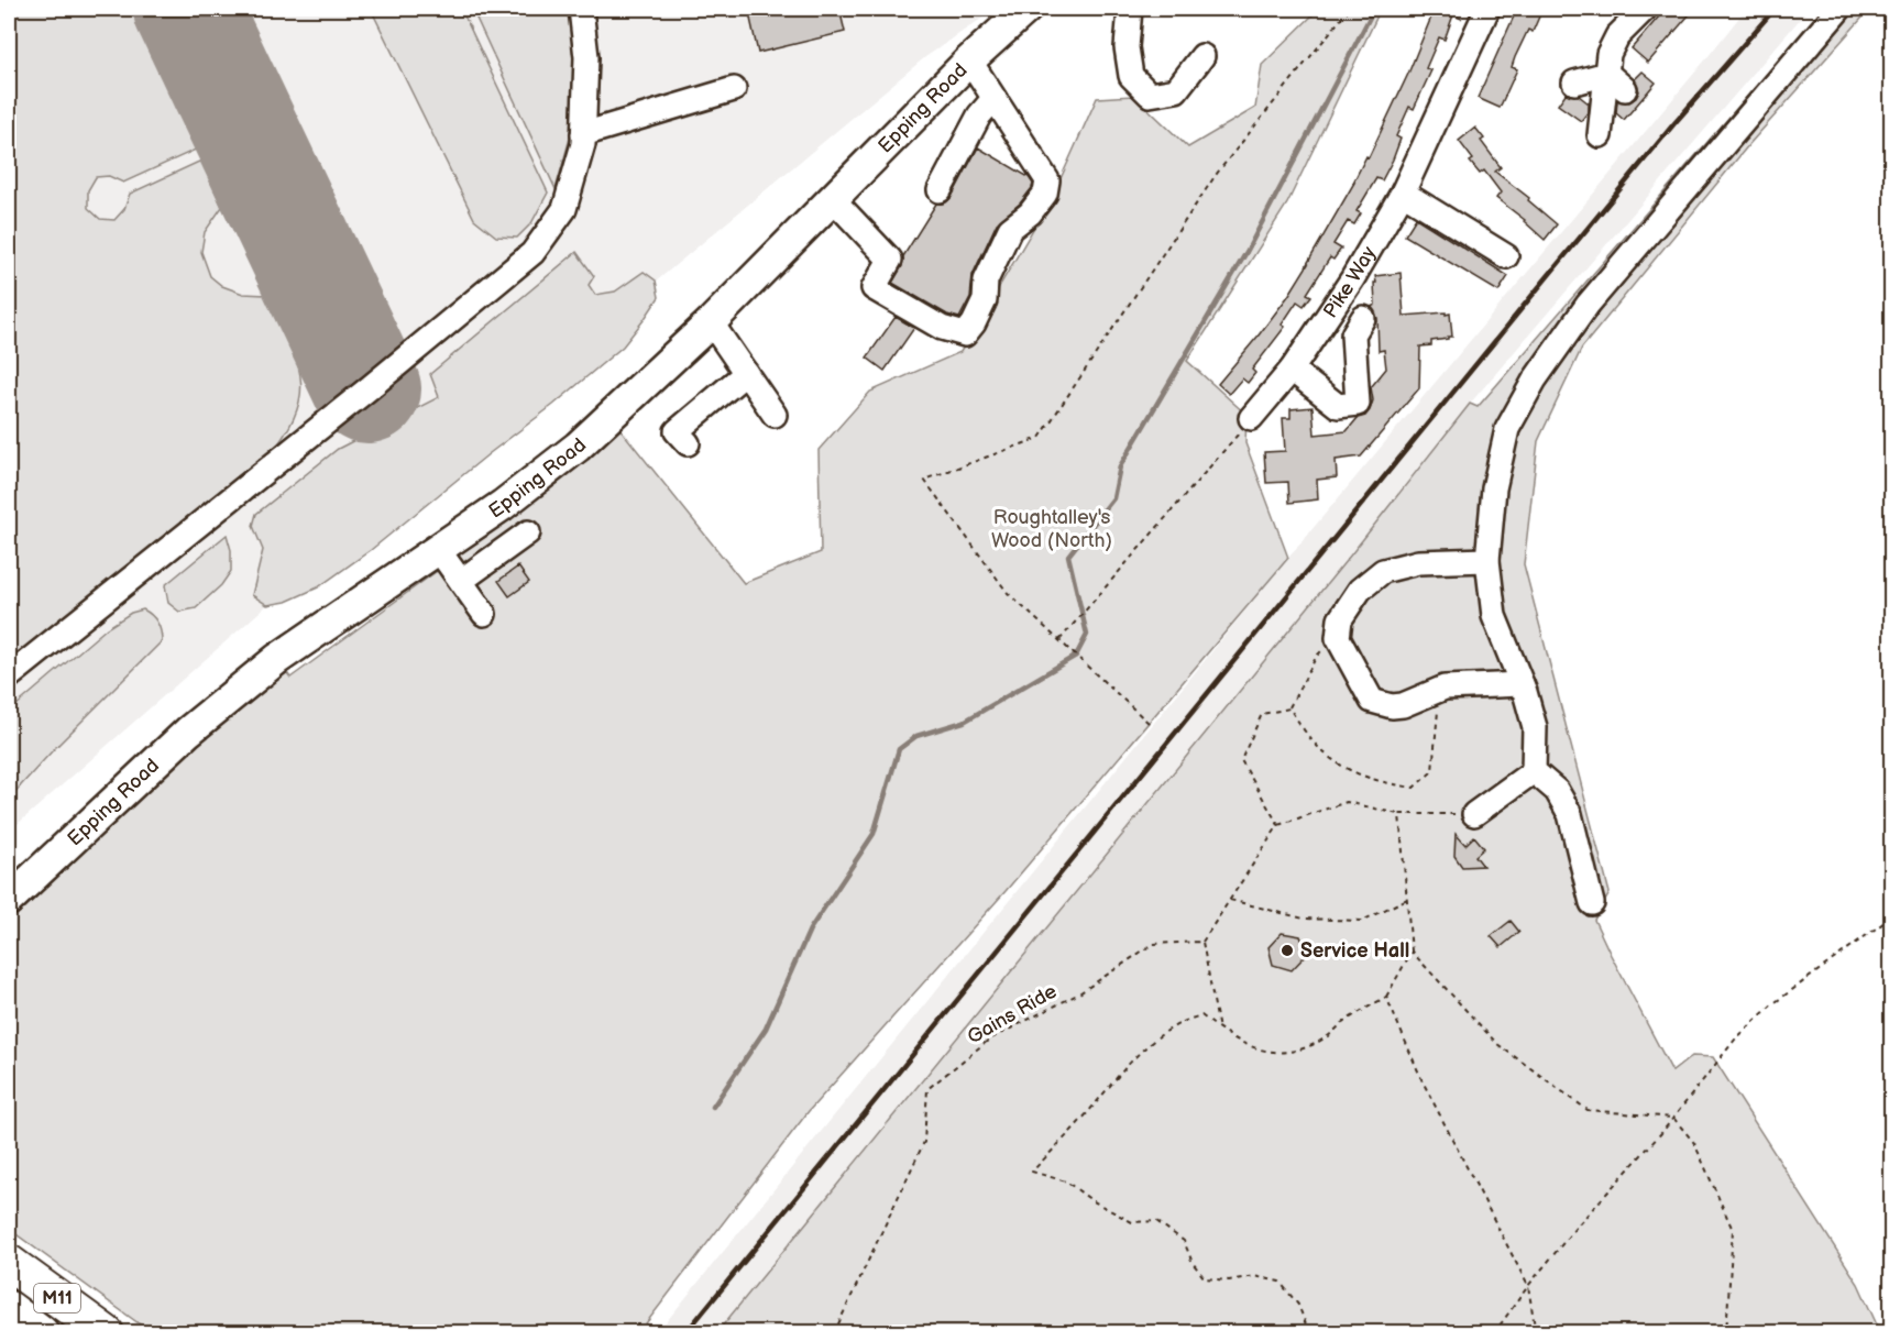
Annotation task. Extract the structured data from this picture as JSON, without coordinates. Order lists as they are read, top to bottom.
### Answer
{
  "streets": {
    "highway": ["M11"],
    "main road": ["Epping Road"],
    "street": ["Pike Way"],
    "path": ["Gains Ride"]
  },
  "parks": ["Roughtalley's Wood (North)"],
  "places": ["Service Hall"]
}
